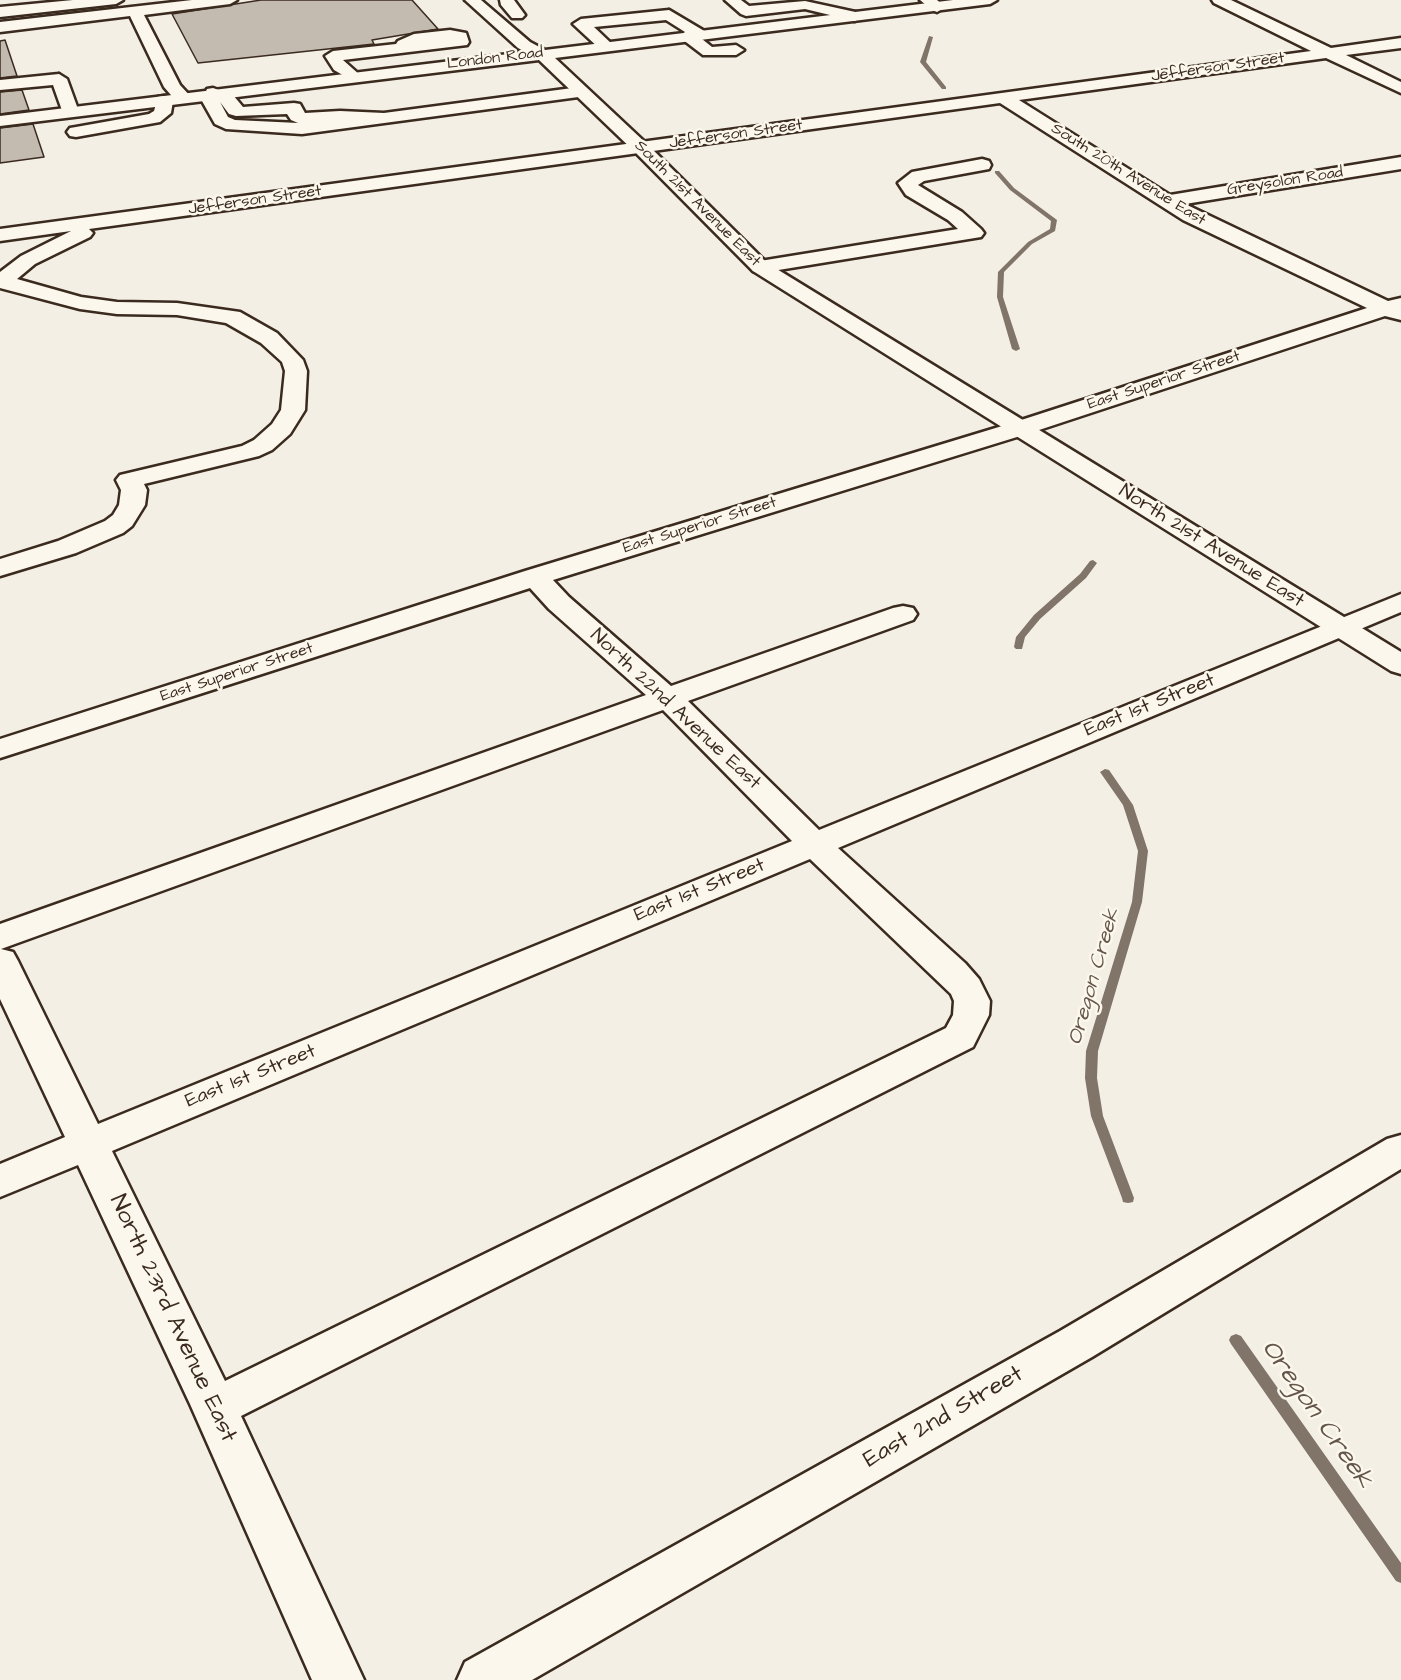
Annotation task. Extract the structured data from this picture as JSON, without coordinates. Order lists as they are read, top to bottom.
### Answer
{
  "streets": {
    "main road": [
      "London Road",
      "Jefferson Street",
      "South 20th Avenue East",
      "Greysolon Road",
      "South 21st Avenue East",
      "East Superior Street",
      "North 21st Avenue East",
      "East 1st Street",
      "North 22nd Avenue East",
      "North 23rd Avenue East",
      "East 2nd Street"
    ]
  },
  "crossings": [
    ["London Road", "South 21st Avenue East"],
    ["Jefferson Street", "South 20th Avenue East"],
    ["Jefferson Street", "South 21st Avenue East"],
    ["South 20th Avenue East", "Greysolon Road"],
    ["South 20th Avenue East", "East Superior Street"],
    ["South 21st Avenue East", "East Superior Street"],
    ["South 21st Avenue East", "North 21st Avenue East"],
    ["East Superior Street", "North 21st Avenue East"],
    ["East Superior Street", "North 22nd Avenue East"],
    ["North 21st Avenue East", "East 1st Street"],
    ["East 1st Street", "North 22nd Avenue East"],
    ["East 1st Street", "North 23rd Avenue East"],
    ["North 22nd Avenue East", "North 23rd Avenue East"]
  ],
  "water": ["Oregon Creek"]
}
